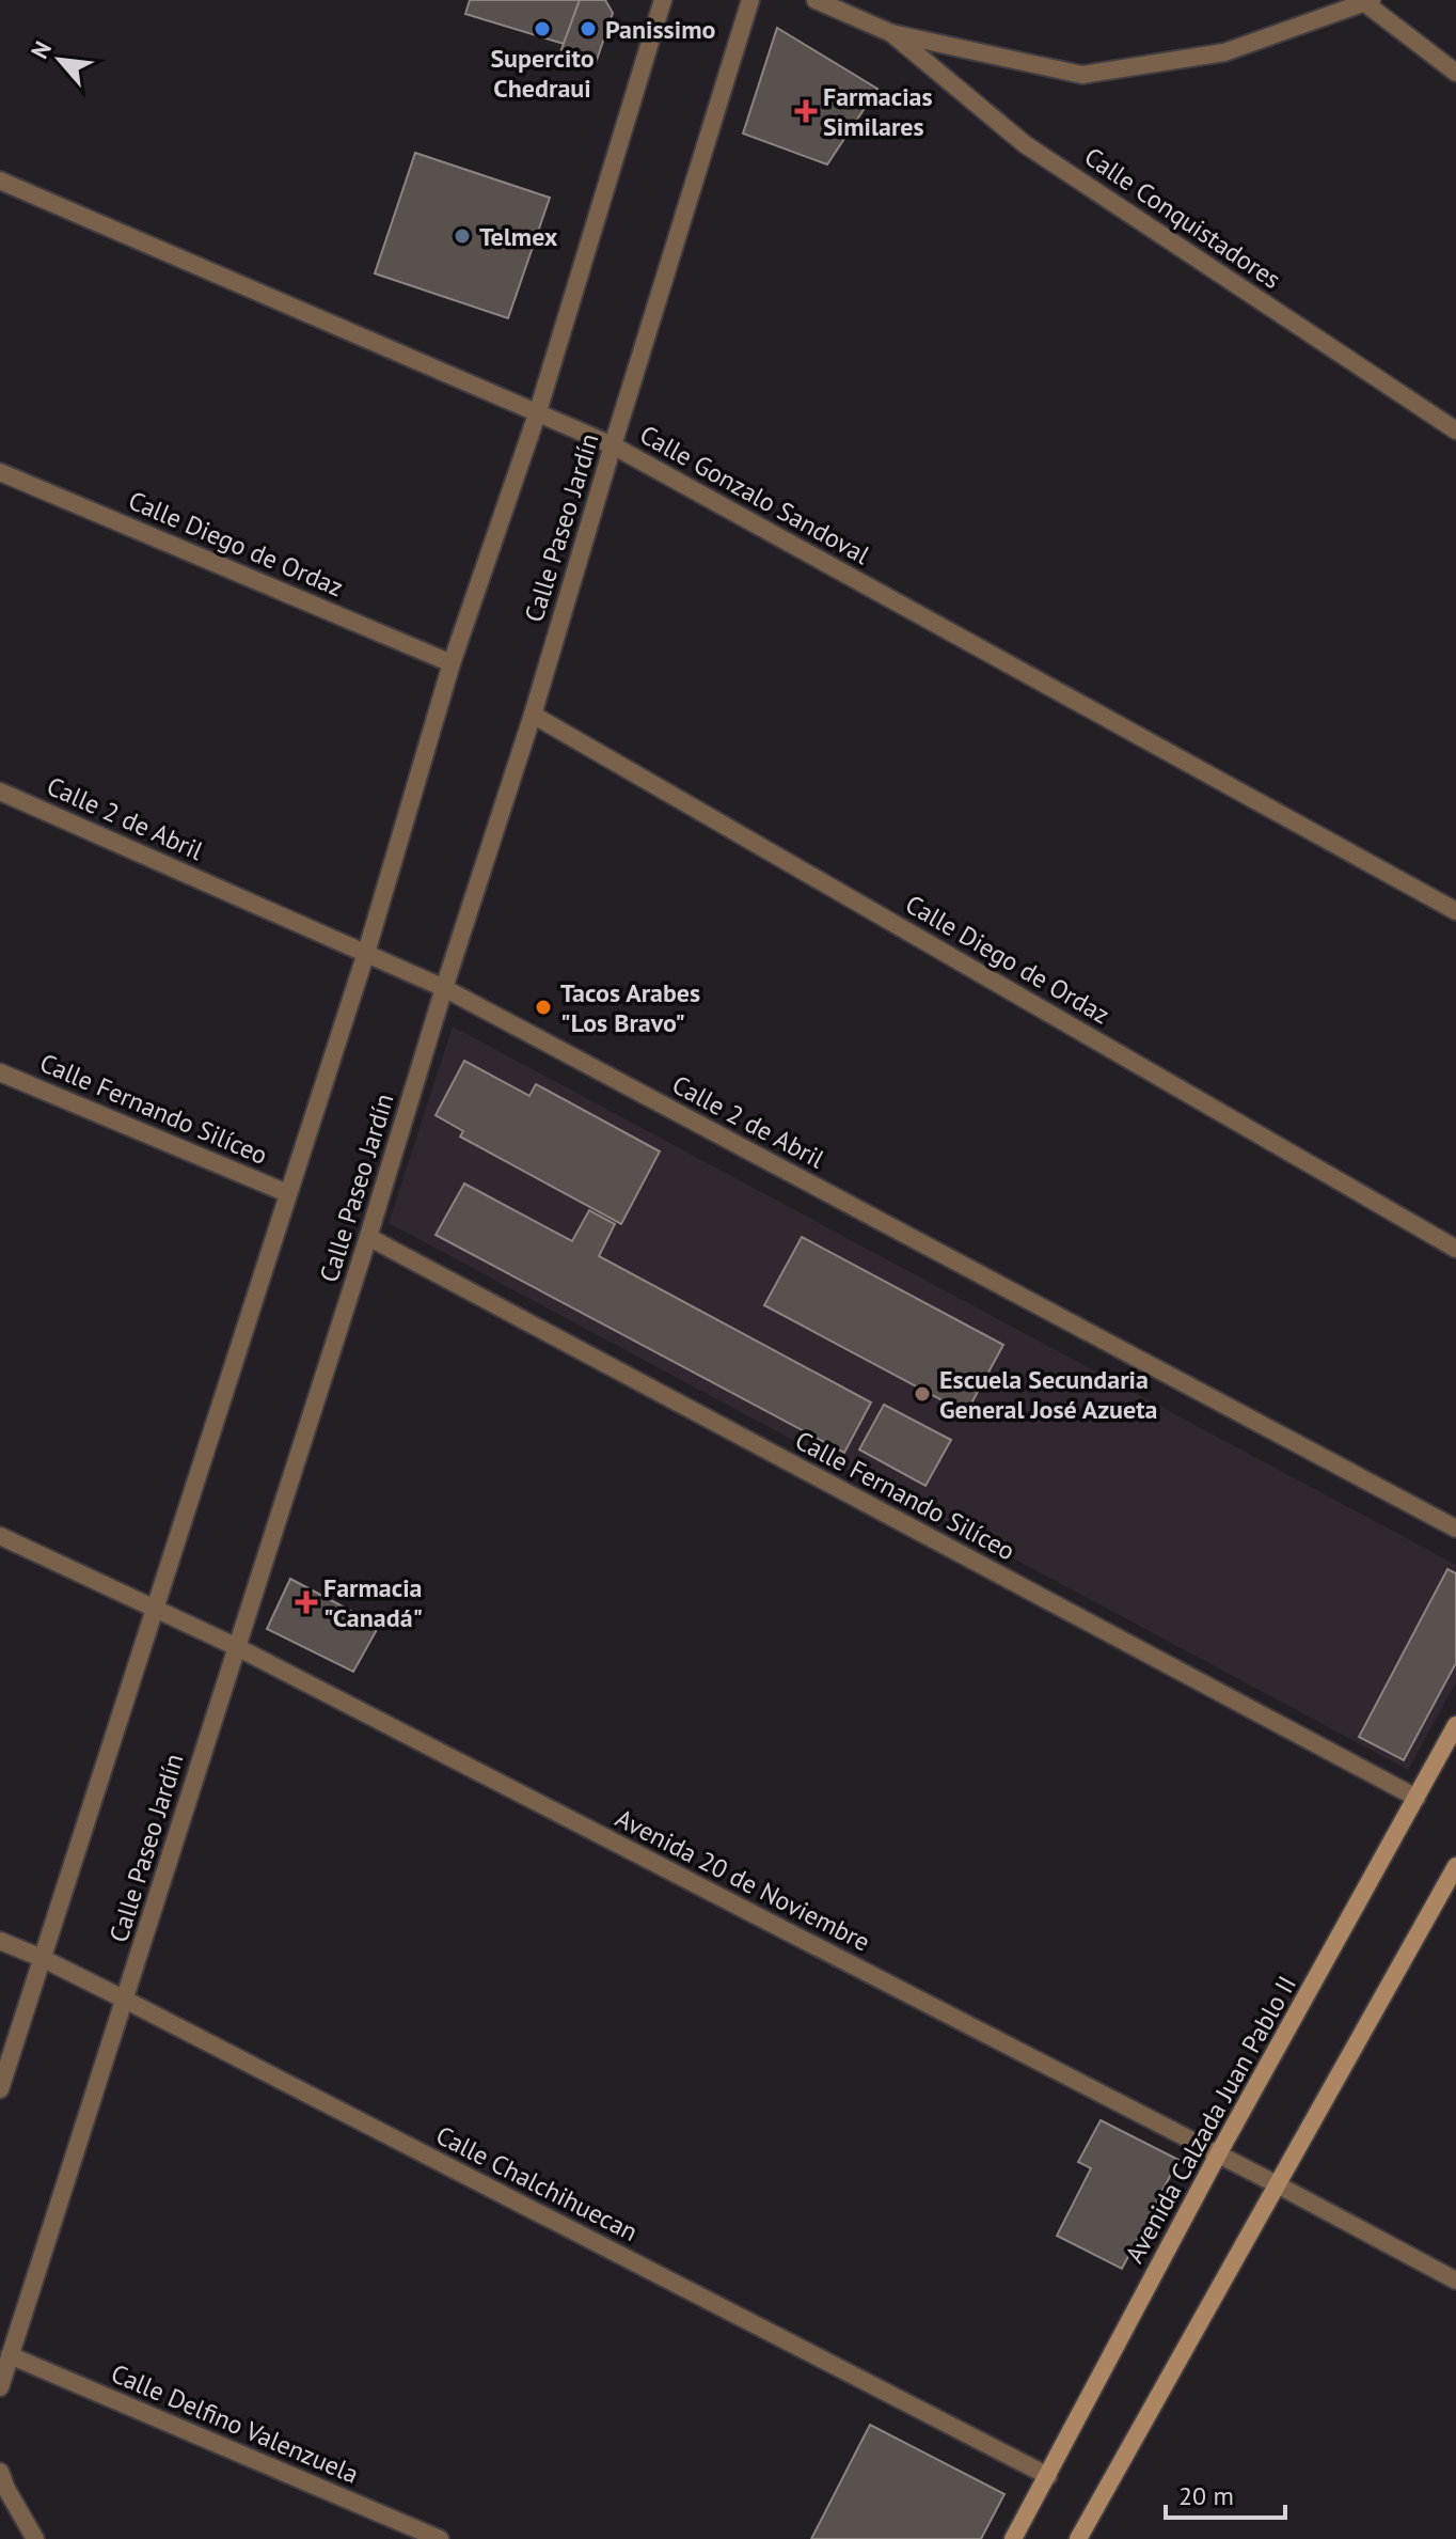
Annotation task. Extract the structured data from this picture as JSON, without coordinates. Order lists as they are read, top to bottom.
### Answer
{
  "streets": {
    "main road": ["Avenida Calzada Juan Pablo II"],
    "street": [
      "Calle Conquistadores",
      "Calle Gonzalo Sandoval",
      "Calle Paseo Jardín",
      "Calle Diego de Ordaz",
      "Calle 2 de Abril",
      "Calle Fernando Silíceo",
      "Avenida 20 de Noviembre",
      "Calle Chalchihuecan",
      "Calle Delfino Valenzuela"
    ]
  },
  "crossings": [
    ["Calle Gonzalo Sandoval", "Calle Paseo Jardín"],
    ["Calle Paseo Jardín", "Calle Diego de Ordaz"],
    ["Calle Paseo Jardín", "Calle 2 de Abril"],
    ["Calle Paseo Jardín", "Calle Fernando Silíceo"],
    ["Calle Paseo Jardín", "Avenida 20 de Noviembre"],
    ["Calle Paseo Jardín", "Calle Chalchihuecan"],
    ["Calle Paseo Jardín", "Calle Delfino Valenzuela"],
    ["Calle Fernando Silíceo", "Avenida Calzada Juan Pablo II"],
    ["Avenida 20 de Noviembre", "Avenida Calzada Juan Pablo II"],
    ["Avenida Calzada Juan Pablo II", "Calle Chalchihuecan"]
  ],
  "places": {
    "other": [
      "Supercito Chedraui",
      "Panissimo",
      "Telmex",
      "Tacos Arabes \"Los Bravo\"",
      "Escuela Secundaria General José Azueta"
    ],
    "health": ["Farmacias Similares", "Farmacia \"Canadá\""]
  },
  "scale_bar": "20 m",
  "north": "top left"
}
